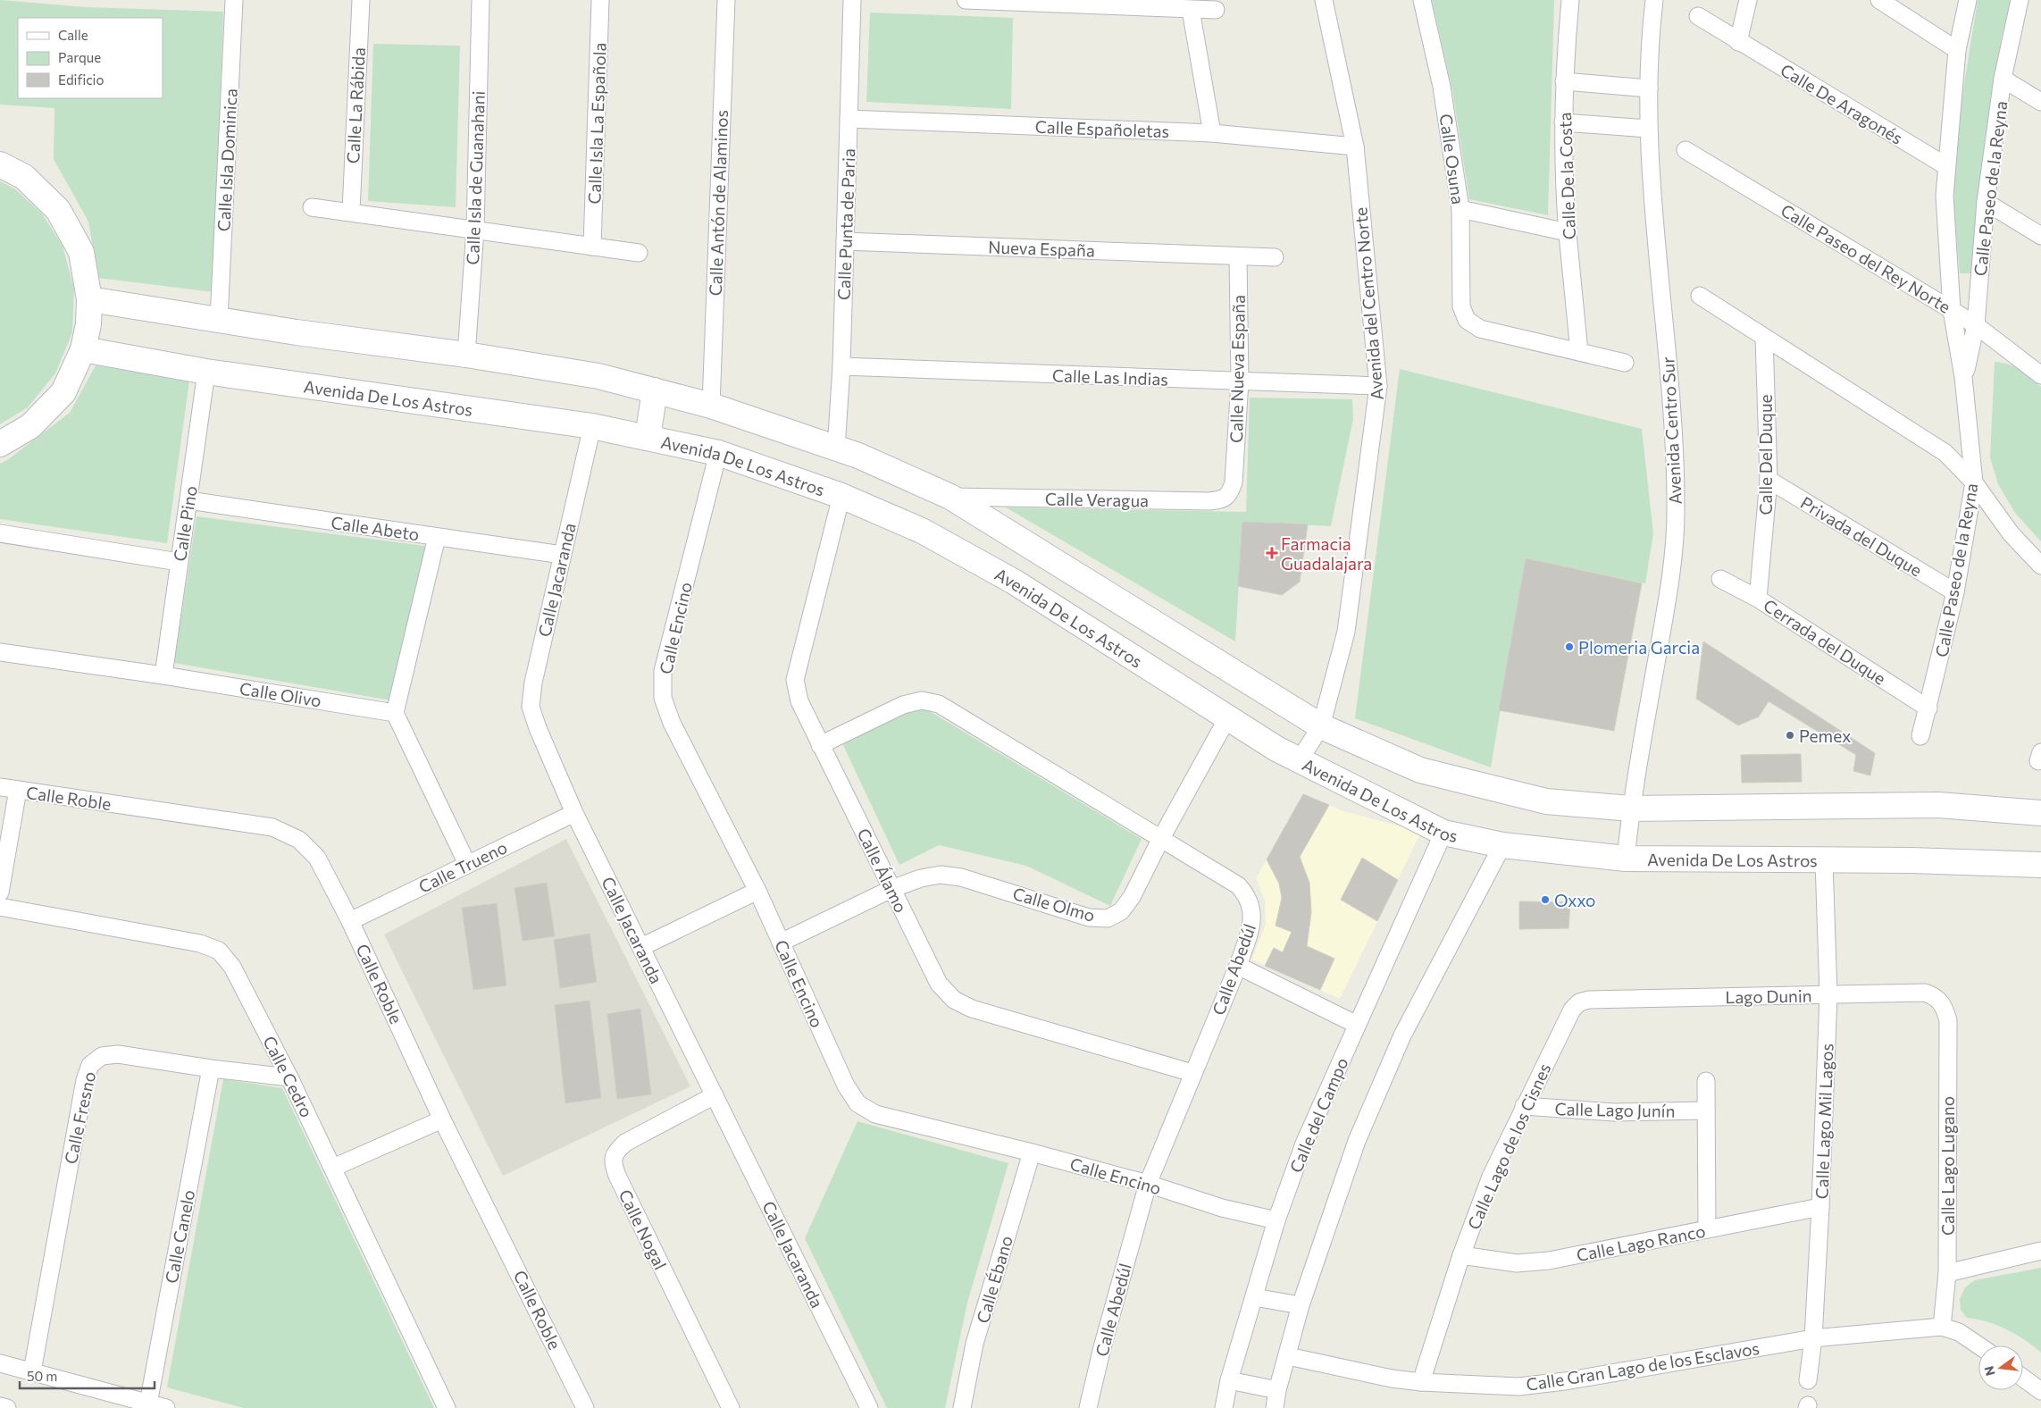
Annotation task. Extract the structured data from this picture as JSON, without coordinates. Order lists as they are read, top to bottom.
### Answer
{
  "streets": {
    "main road": ["Avenida De Los Astros"],
    "street": [
      "Calle De Aragonés",
      "Calle La Rábida",
      "Calle Isla La Española",
      "Calle Españoletas",
      "Calle Osuna",
      "Calle Isla Dominica",
      "Calle De la Costa",
      "Calle Isla de Guanahani",
      "Calle Paseo de la Reyna",
      "Calle Antón de Alaminos",
      "Calle Punta de Paria",
      "Nueva España",
      "Calle Paseo del Rey Norte",
      "Avenida del Centro Norte",
      "Calle Nueva España",
      "Calle Las Indias",
      "Avenida Centro Sur",
      "Calle Del Duque",
      "Calle Veragua",
      "Calle Pino",
      "Calle Abeto",
      "Privada del Duque",
      "Calle Jacaranda",
      "Calle Encino",
      "Cerrada del Duque",
      "Calle Olivo",
      "Calle Roble",
      "Calle Trueno",
      "Calle Álamo",
      "Calle Olmo",
      "Calle Abedúl",
      "Lago Dunin",
      "Calle Cedro",
      "Calle Lago Junín",
      "Calle del Campo",
      "Calle Fresno",
      "Calle Lago Mil Lagos",
      "Calle Lago de los Cisnes",
      "Calle Lago Lugano",
      "Calle Nogal",
      "Calle Canelo",
      "Calle Lago Ranco",
      "Calle Ébano",
      "Calle Gran Lago de los Esclavos"
    ]
  },
  "crossings": [
    ["Calle De Aragonés", "Calle Paseo de la Reyna"],
    ["Calle Españoletas", "Calle Punta de Paria"],
    ["Calle Españoletas", "Avenida del Centro Norte"],
    ["Calle Osuna", "Calle De la Costa"],
    ["Calle Paseo de la Reyna", "Calle Paseo del Rey Norte"],
    ["Calle Paseo de la Reyna", "Privada del Duque"],
    ["Calle Paseo de la Reyna", "Cerrada del Duque"],
    ["Calle Punta de Paria", "Nueva España"],
    ["Calle Punta de Paria", "Calle Las Indias"],
    ["Nueva España", "Calle Nueva España"],
    ["Avenida del Centro Norte", "Calle Las Indias"],
    ["Avenida del Centro Norte", "Avenida De Los Astros"],
    ["Calle Nueva España", "Calle Las Indias"],
    ["Calle Nueva España", "Calle Veragua"],
    ["Avenida De Los Astros", "Avenida Centro Sur"],
    ["Avenida De Los Astros", "Calle Pino"],
    ["Avenida De Los Astros", "Calle Jacaranda"],
    ["Avenida De Los Astros", "Calle Encino"],
    ["Avenida De Los Astros", "Calle Álamo"],
    ["Avenida De Los Astros", "Calle Olmo"],
    ["Avenida De Los Astros", "Calle del Campo"],
    ["Avenida De Los Astros", "Calle Lago Mil Lagos"],
    ["Calle Del Duque", "Privada del Duque"],
    ["Calle Del Duque", "Cerrada del Duque"],
    ["Calle Pino", "Calle Abeto"],
    ["Calle Pino", "Calle Olivo"],
    ["Calle Abeto", "Calle Jacaranda"],
    ["Calle Jacaranda", "Calle Trueno"],
    ["Calle Jacaranda", "Calle Nogal"],
    ["Calle Encino", "Calle Olmo"],
    ["Calle Encino", "Calle Abedúl"],
    ["Calle Encino", "Calle del Campo"],
    ["Calle Encino", "Calle Ébano"],
    ["Calle Roble", "Calle Trueno"],
    ["Calle Álamo", "Calle Olmo"],
    ["Calle Álamo", "Calle Abedúl"],
    ["Calle Olmo", "Calle Abedúl"],
    ["Lago Dunin", "Calle Lago Mil Lagos"],
    ["Lago Dunin", "Calle Lago de los Cisnes"],
    ["Lago Dunin", "Calle Lago Lugano"],
    ["Calle Cedro", "Calle Fresno"],
    ["Calle Lago Junín", "Calle Lago de los Cisnes"],
    ["Calle Fresno", "Calle Canelo"],
    ["Calle Lago Mil Lagos", "Calle Lago Ranco"],
    ["Calle Lago Mil Lagos", "Calle Gran Lago de los Esclavos"],
    ["Calle Lago de los Cisnes", "Calle Lago Ranco"],
    ["Calle Lago de los Cisnes", "Calle Gran Lago de los Esclavos"],
    ["Calle Lago Lugano", "Calle Gran Lago de los Esclavos"]
  ],
  "places": {
    "health": ["Farmacia Guadalajara"],
    "other": ["Plomeria Garcia", "Pemex", "Oxxo"]
  },
  "legend": ["Calle", "Parque", "Edificio"],
  "scale_bar": "50 m",
  "north": "left"
}
